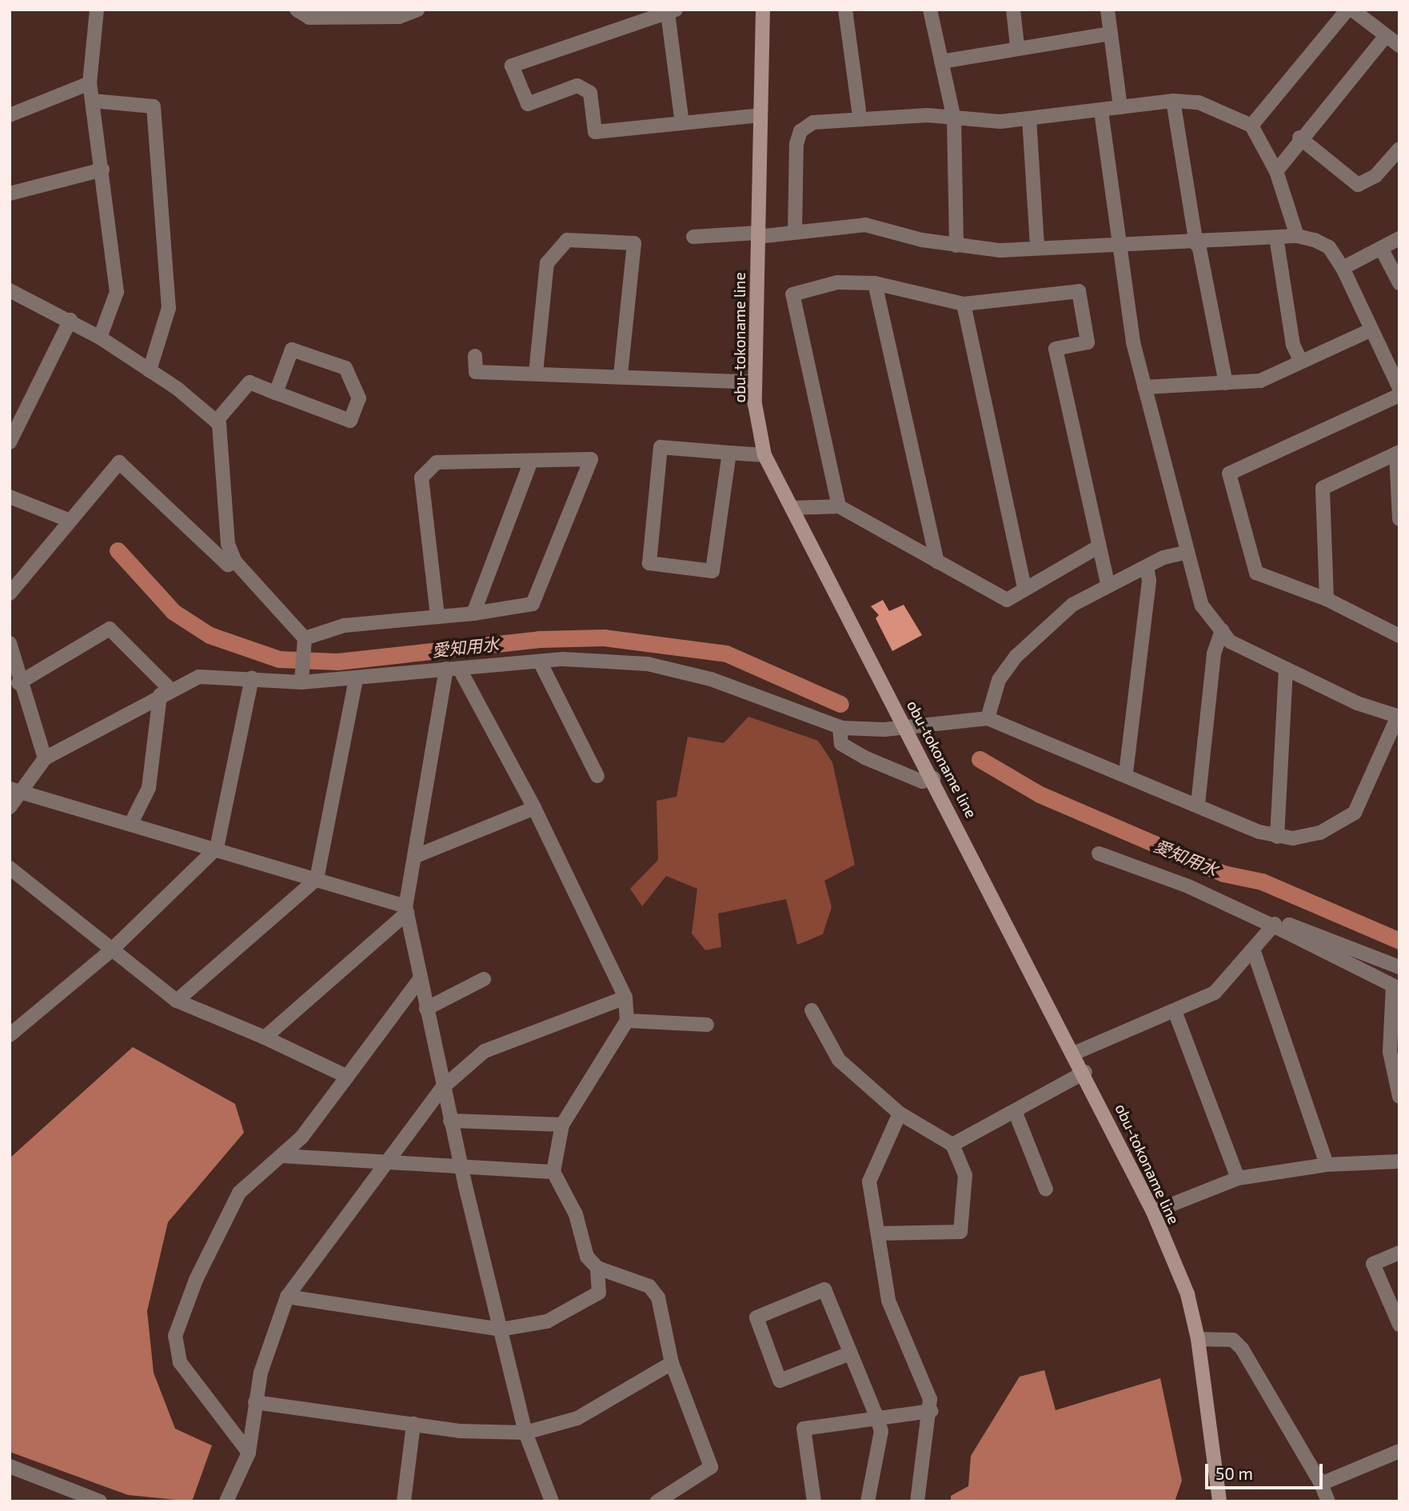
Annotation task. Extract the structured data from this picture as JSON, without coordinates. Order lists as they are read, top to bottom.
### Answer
{
  "streets": {
    "main road": ["obu-tokoname line"]
  },
  "water": ["愛知用水"],
  "scale_bar": "50 m"
}
